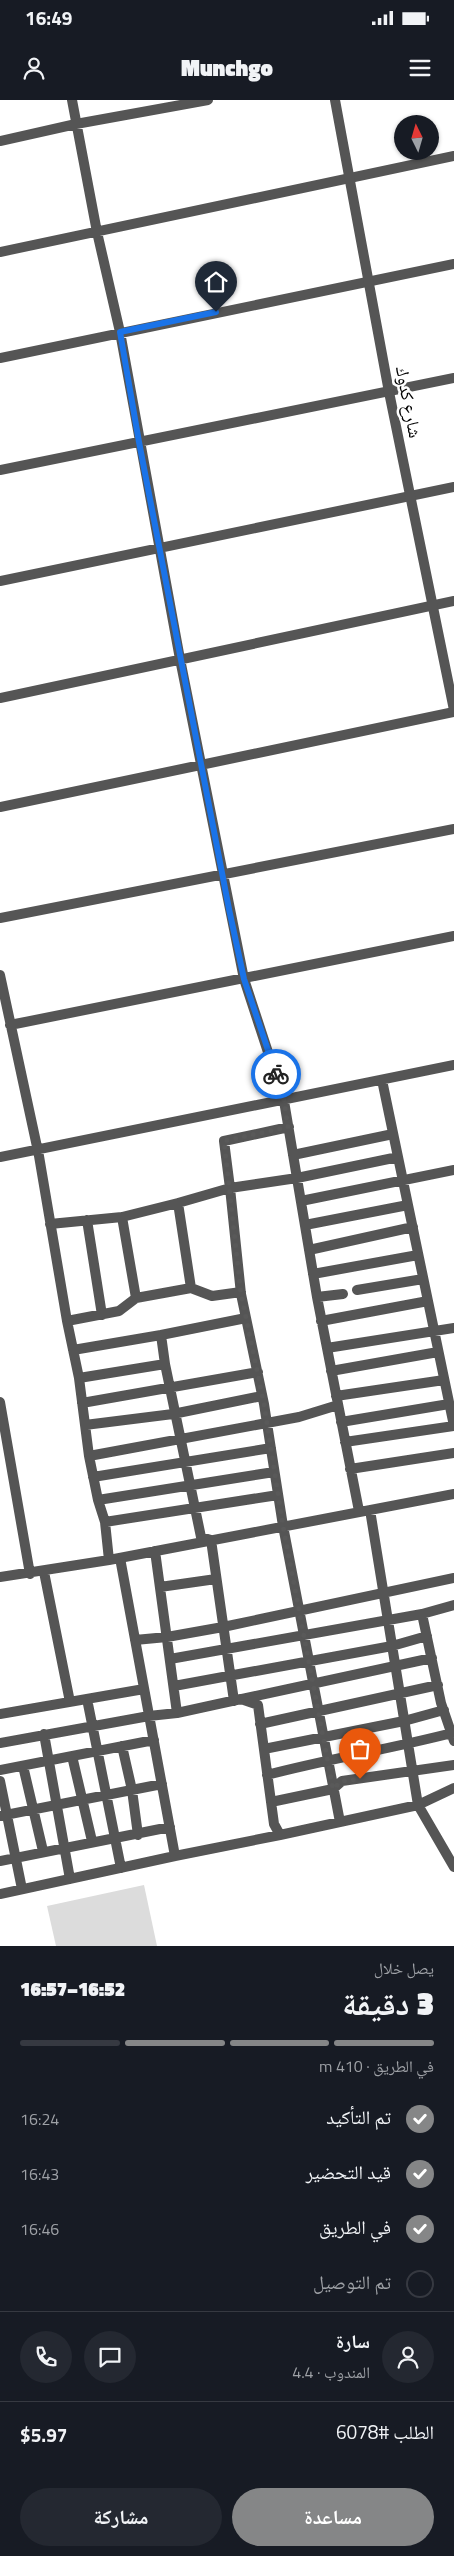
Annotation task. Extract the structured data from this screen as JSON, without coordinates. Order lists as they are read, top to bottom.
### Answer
{
  "streets": {
    "street": ["شارع كدوك"]
  },
  "north": "top",
  "page": {
    "status": "16:49",
    "header": "Munchgo",
    "heading": ["3 دقيقة", "يصل خلال", "16:52–16:57"],
    "panel": [
      "سارة",
      "المندوب · 4.4",
      "الطلب #6078",
      "$5.97"
    ],
    "bar": "في الطريق · 410 m",
    "list": [
      ["تم التأكيد", "16:24"],
      ["قيد التحضير", "16:43"],
      ["في الطريق", "16:46"],
      "تم التوصيل"
    ],
    "buttons": ["مساعدة", "مشاركة"]
  }
}
